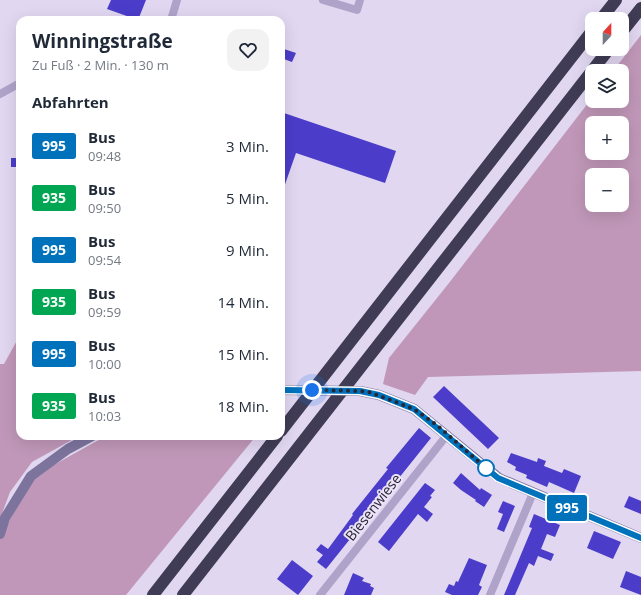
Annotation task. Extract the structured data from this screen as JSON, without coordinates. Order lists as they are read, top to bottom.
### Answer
{
  "streets": {
    "street": ["Biesenwiese"]
  },
  "lines": ["bus line 995"],
  "north": "top",
  "page": {
    "on_map": "995",
    "map_buttons": ["+", "−"],
    "heading": [
      ["Winningstraße", "Zu Fuß · 2 Min. · 130 m"],
      "Abfahrten"
    ],
    "list": [
      {
        "mark": "995",
        "name": "Bus",
        "note": "09:48",
        "value": "3 Min."
      },
      {
        "mark": "935",
        "name": "Bus",
        "note": "09:50",
        "value": "5 Min."
      },
      {
        "mark": "995",
        "name": "Bus",
        "note": "09:54",
        "value": "9 Min."
      },
      {
        "mark": "935",
        "name": "Bus",
        "note": "09:59",
        "value": "14 Min."
      },
      {
        "mark": "995",
        "name": "Bus",
        "note": "10:00",
        "value": "15 Min."
      },
      {
        "mark": "935",
        "name": "Bus",
        "note": "10:03",
        "value": "18 Min."
      }
    ]
  }
}
